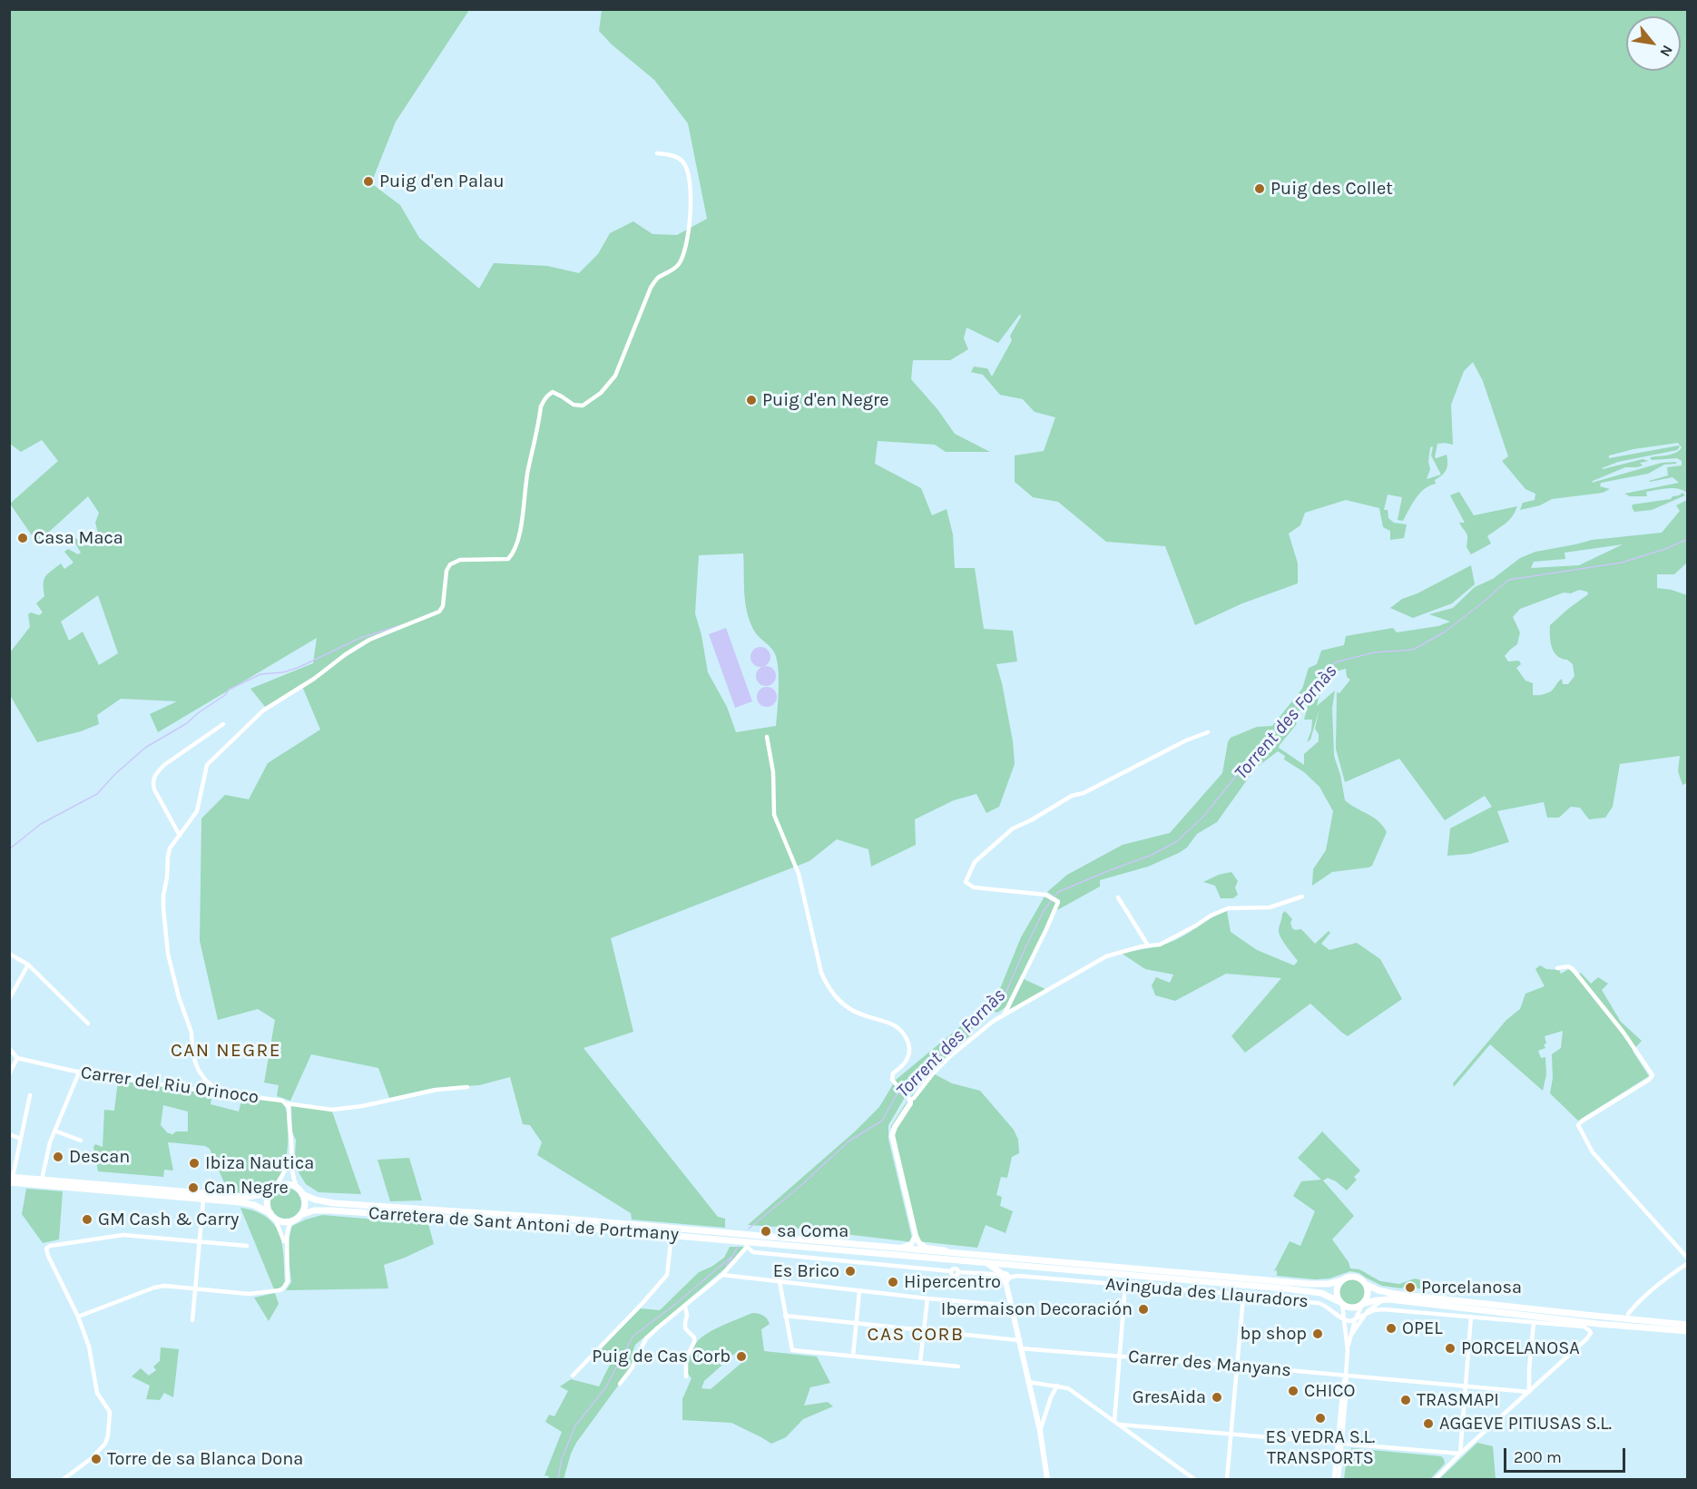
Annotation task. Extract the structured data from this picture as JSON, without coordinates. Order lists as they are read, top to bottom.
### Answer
{
  "streets": {
    "main road": ["Carretera de Sant Antoni de Portmany"],
    "street": ["Carrer del Riu Orinoco", "Avinguda des Llauradors", "Carrer des Manyans"]
  },
  "crossings": [
    ["Carretera de Sant Antoni de Portmany", "Avinguda des Llauradors"]
  ],
  "districts": ["CAN NEGRE", "CAS CORB"],
  "water": ["Torrent des Fornàs"],
  "places": [
    "Puig d'en Palau",
    "Puig des Collet",
    "Puig d'en Negre",
    "Casa Maca",
    "Descan",
    "Ibiza Nautica",
    "Can Negre",
    "GM Cash & Carry",
    "sa Coma",
    "Es Brico",
    "Hipercentro",
    "Porcelanosa",
    "Ibermaison Decoración",
    "OPEL",
    "bp shop",
    "PORCELANOSA",
    "Puig de Cas Corb",
    "CHICO",
    "GresAida",
    "TRASMAPI",
    "ES VEDRA S.L. TRANSPORTS",
    "AGGEVE PITIUSAS S.L.",
    "Torre de sa Blanca Dona"
  ],
  "scale_bar": "200 m",
  "north": "bottom right"
}
